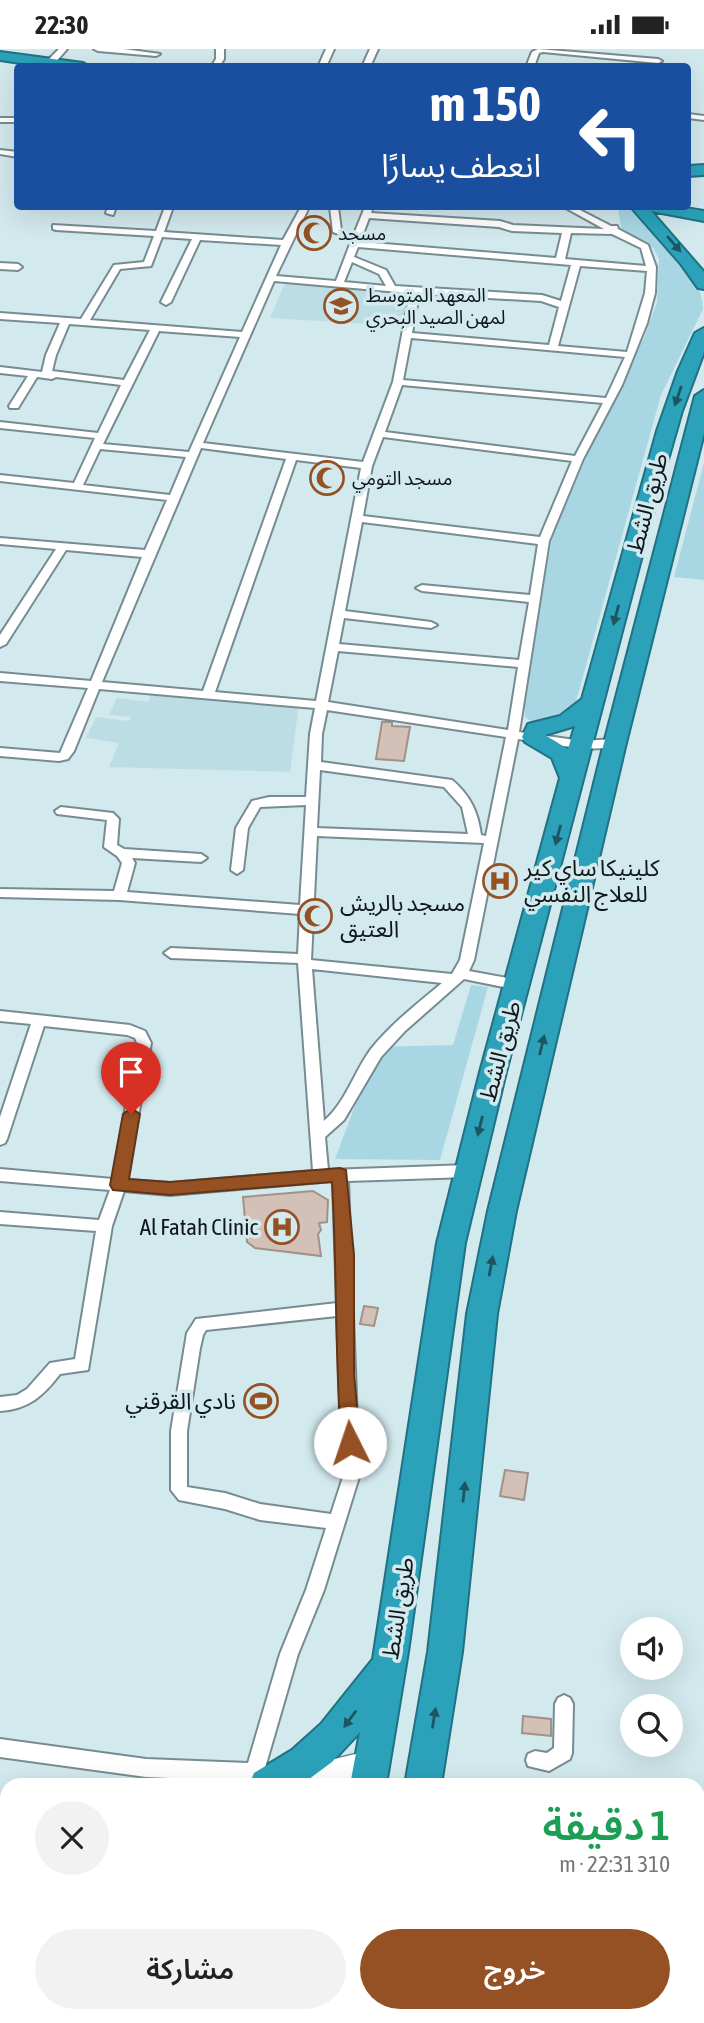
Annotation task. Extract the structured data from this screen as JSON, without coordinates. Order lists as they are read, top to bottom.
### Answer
{
  "streets": {
    "highway": ["طريق الشط"]
  },
  "places": {
    "mosque": ["مسجد", "مسجد التومي", "مسجد بالريش العتيق"],
    "school or university": ["المعهد المتوسط لمهن الصيد البحري"],
    "hospital": ["كلينيكا ساي كير للعلاج النفسي", "Al Fatah Clinic"],
    "sports": ["نادي القرقني"]
  },
  "page": {
    "status": "22:30",
    "turn": ["150 m", "انعطف يسارًا"],
    "heading": ["1 دقيقة", "310 m · 22:31"],
    "buttons": ["خروج", "مشاركة"]
  }
}
